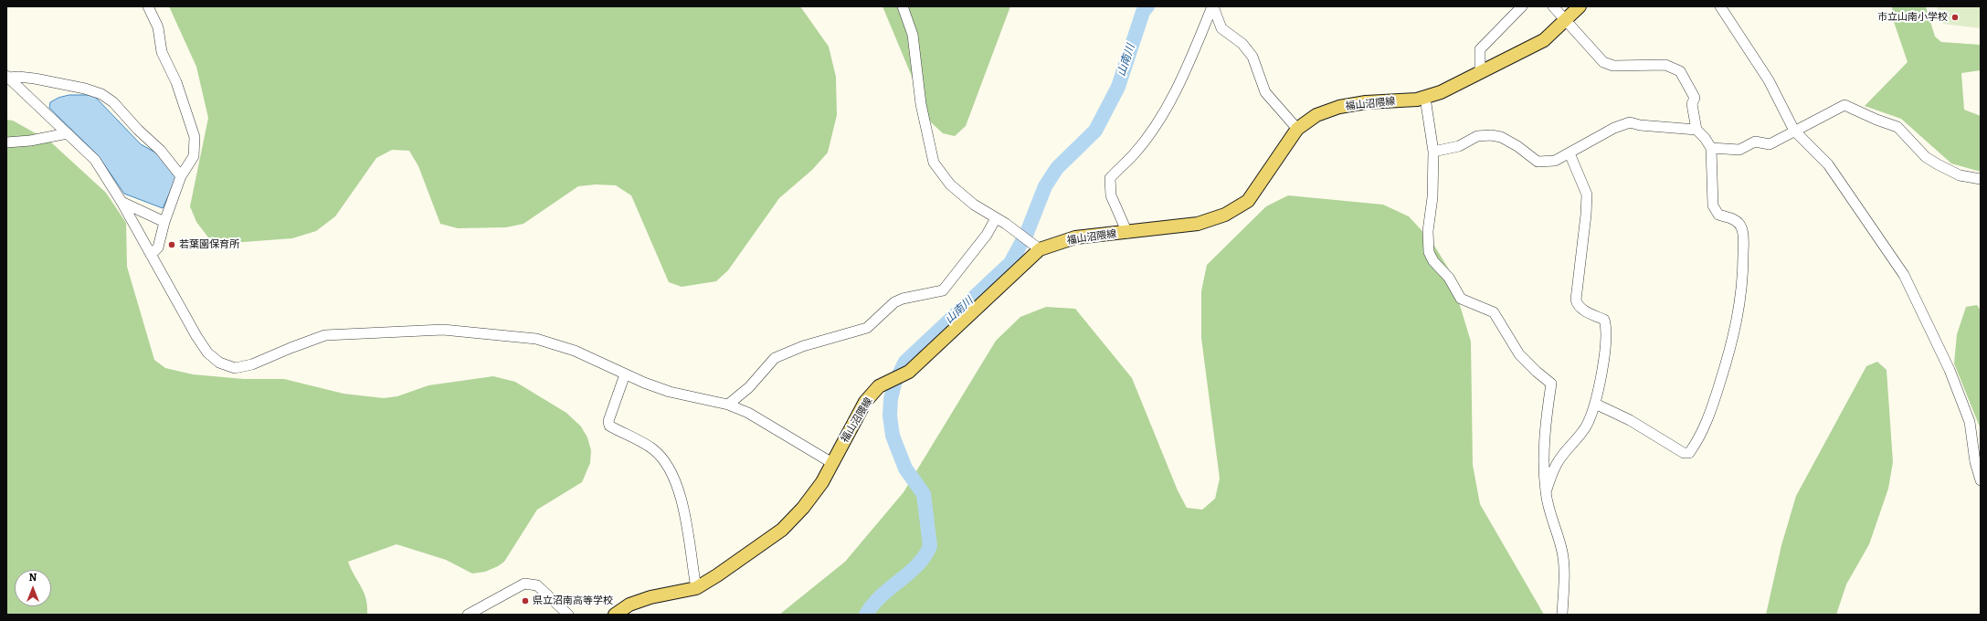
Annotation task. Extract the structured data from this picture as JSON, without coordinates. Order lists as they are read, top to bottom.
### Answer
{
  "streets": {
    "main road": ["福山沼隈線"]
  },
  "water": ["山南川"],
  "places": ["市立山南小学校", "若葉園保育所", "県立沼南高等学校"],
  "north": "top"
}
